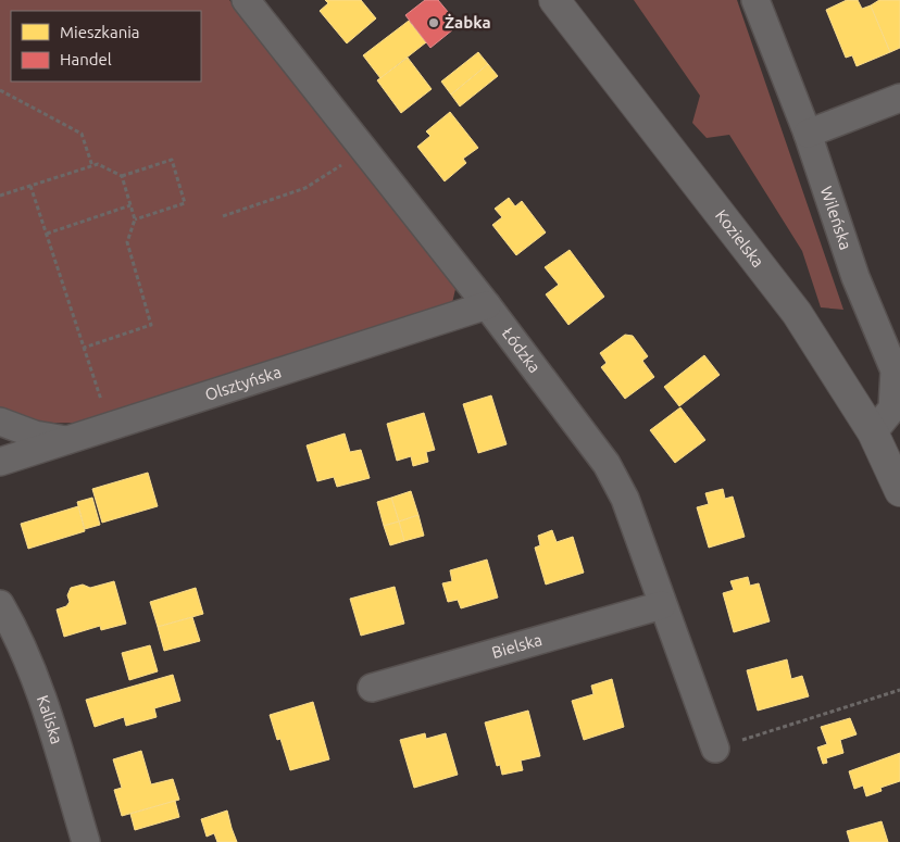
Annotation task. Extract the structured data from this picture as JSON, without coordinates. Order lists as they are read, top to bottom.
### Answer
{
  "streets": {
    "street": [
      "Wileńska",
      "Kozielska",
      "Łódzka",
      "Olsztyńska",
      "Bielska",
      "Kaliska"
    ]
  },
  "crossings": [
    ["Wileńska", "Kozielska"],
    ["Łódzka", "Olsztyńska"],
    ["Łódzka", "Bielska"]
  ],
  "places": ["Żabka"],
  "legend": ["Mieszkania", "Handel"]
}
